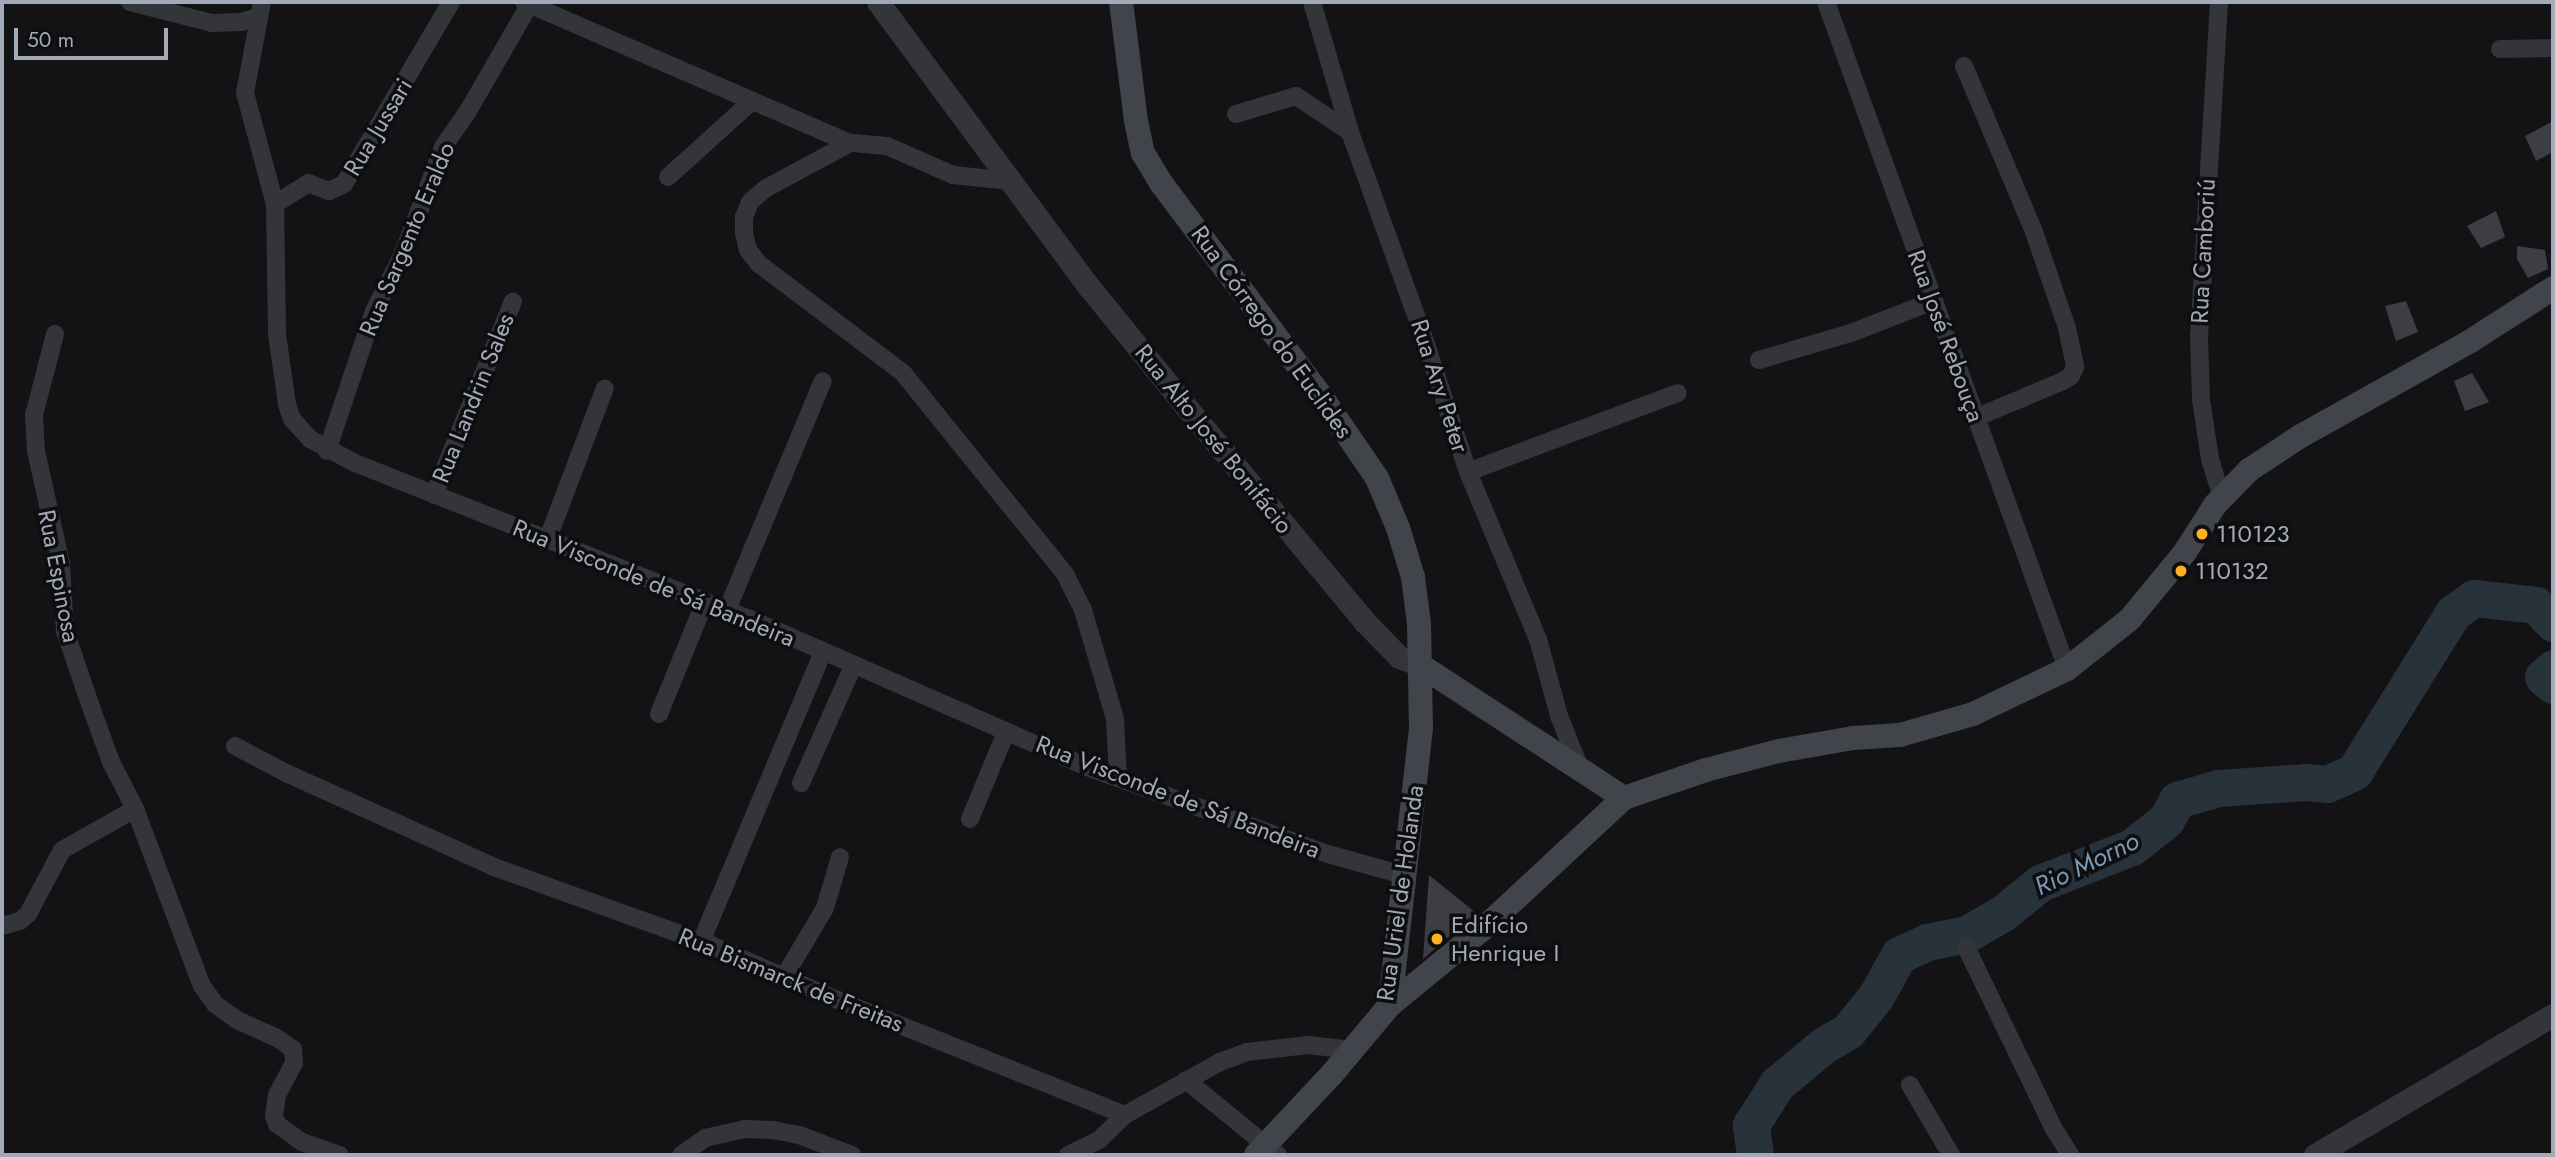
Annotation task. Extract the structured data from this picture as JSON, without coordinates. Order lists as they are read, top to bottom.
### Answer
{
  "streets": {
    "main road": ["Rua Córrego do Euclides", "Rua Alto José Bonifácio", "Rua Uriel de Holanda"],
    "street": [
      "Rua Jussari",
      "Rua Sargento Eraldo",
      "Rua Camboriú",
      "Rua José Rebouça",
      "Rua Ary Peter",
      "Rua Landrin Sales",
      "Rua Espinosa",
      "Rua Visconde de Sá Bandeira",
      "Rua Bismarck de Freitas"
    ]
  },
  "crossings": [
    ["Rua Jussari", "Rua Visconde de Sá Bandeira"],
    ["Rua Sargento Eraldo", "Rua Visconde de Sá Bandeira"],
    ["Rua Córrego do Euclides", "Rua Alto José Bonifácio"],
    ["Rua Córrego do Euclides", "Rua Uriel de Holanda"],
    ["Rua Ary Peter", "Rua Alto José Bonifácio"],
    ["Rua Landrin Sales", "Rua Visconde de Sá Bandeira"],
    ["Rua Alto José Bonifácio", "Rua Uriel de Holanda"],
    ["Rua Visconde de Sá Bandeira", "Rua Uriel de Holanda"]
  ],
  "water": ["Rio Morno"],
  "places": ["110123", "110132", "Edifício Henrique I"],
  "scale_bar": "50 m"
}
